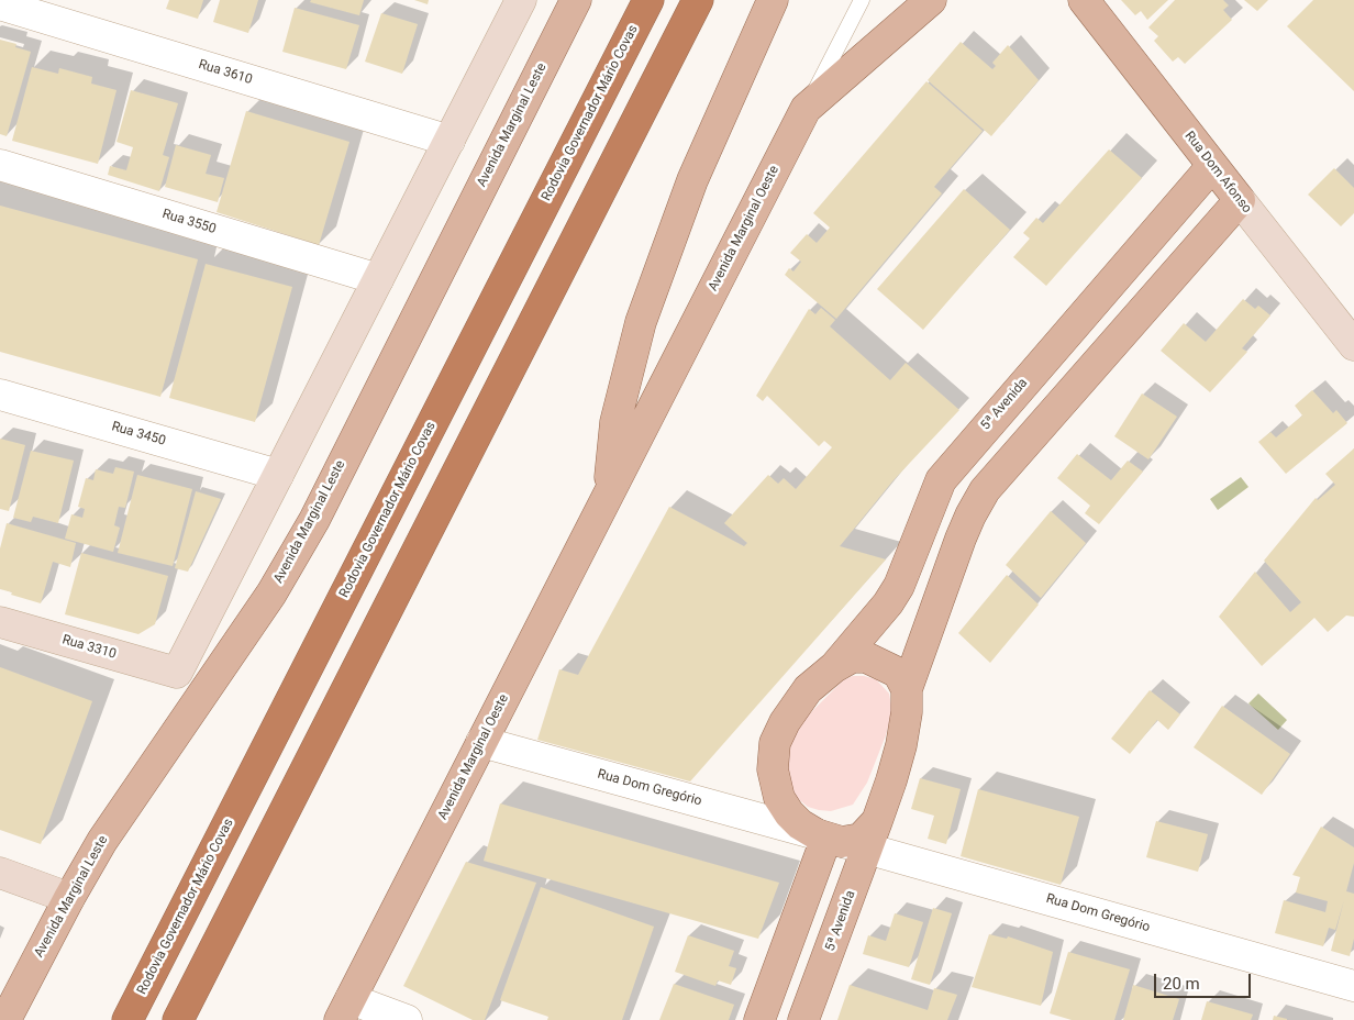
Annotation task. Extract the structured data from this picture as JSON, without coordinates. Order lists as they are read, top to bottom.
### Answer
{
  "streets": {
    "highway": ["Rodovia Governador Mário Covas"],
    "main road": [
      "Avenida Marginal Leste",
      "Rua Dom Afonso",
      "Avenida Marginal Oeste",
      "5ª Avenida",
      "Rua 3310"
    ],
    "street": [
      "Rua 3610",
      "Rua 3550",
      "Rua 3450",
      "Rua Dom Gregório"
    ]
  },
  "crossings": [
    ["Rua Dom Afonso", "5ª Avenida"],
    ["Avenida Marginal Oeste", "Rua Dom Gregório"],
    ["5ª Avenida", "Rua Dom Gregório"],
    ["Rua 3450", "Rua 3310"]
  ],
  "scale_bar": "20 m"
}
